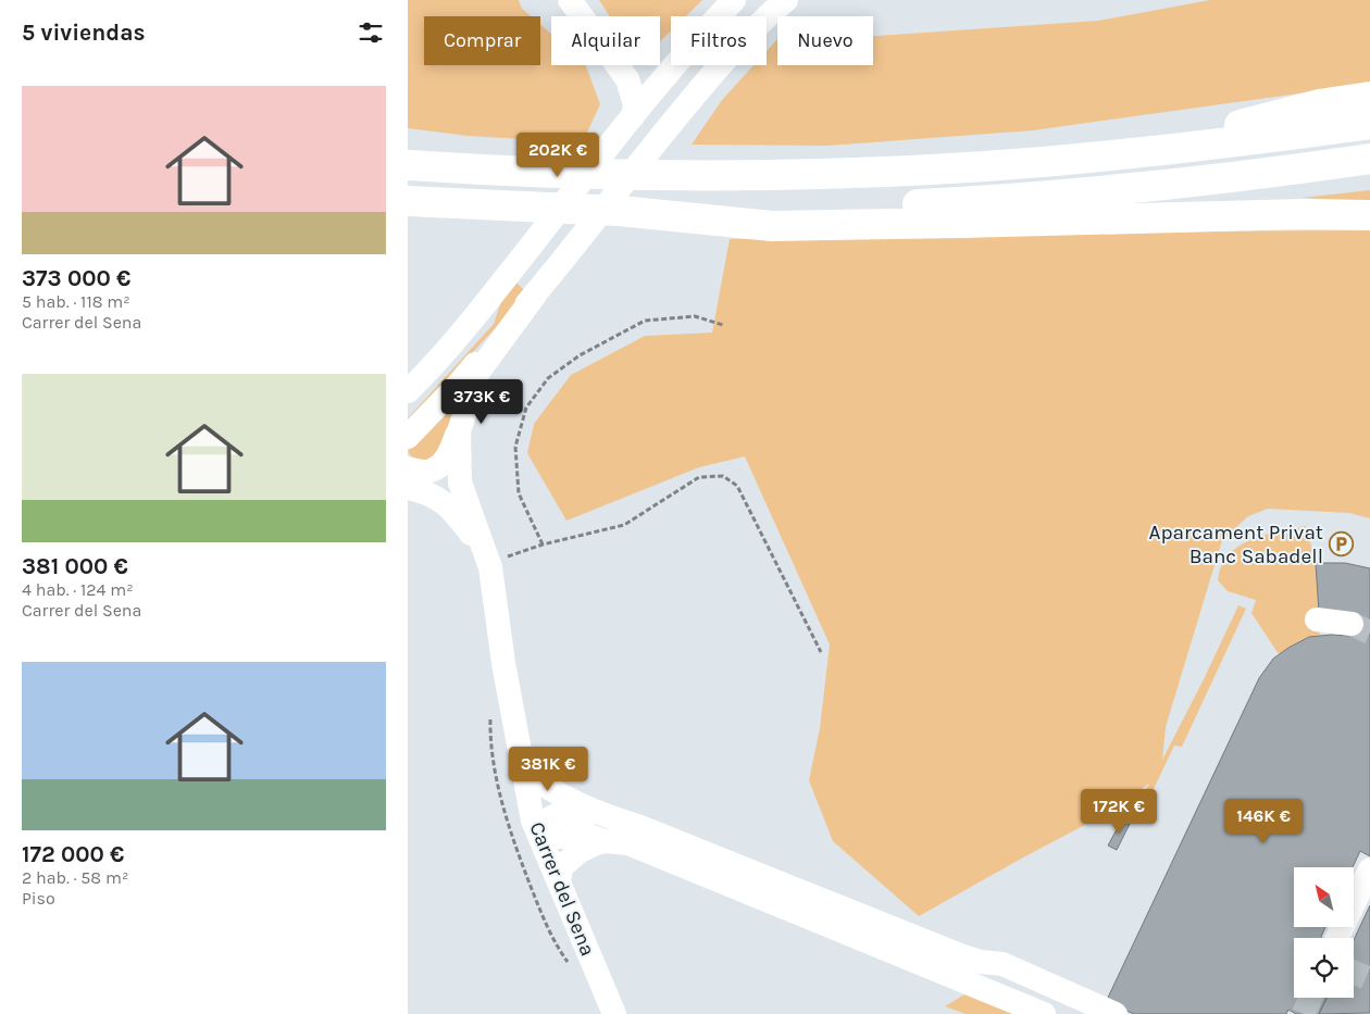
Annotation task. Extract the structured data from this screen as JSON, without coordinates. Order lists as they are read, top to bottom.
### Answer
{
  "streets": {
    "street": ["Carrer del Sena"]
  },
  "places": {
    "parking": ["Aparcament Privat Banc Sabadell"]
  },
  "north": "top left",
  "page": {
    "heading": "5 viviendas",
    "chip": [
      "Comprar",
      "Alquilar",
      "Filtros",
      "Nuevo"
    ],
    "list": [
      {
        "name": "373 000 €",
        "note": "5 hab. · 118 m² · Carrer del Sena"
      },
      {
        "name": "381 000 €",
        "note": "4 hab. · 124 m² · Carrer del Sena"
      },
      {
        "name": "172 000 €",
        "note": "2 hab. · 58 m² · Piso"
      }
    ],
    "price": [
      "202K €",
      "373K €",
      "381K €",
      "172K €",
      "146K €"
    ]
  }
}
